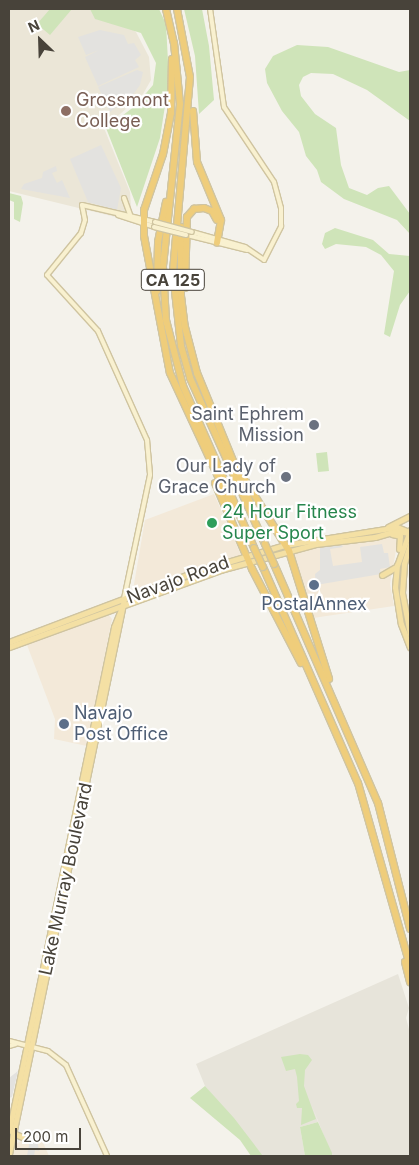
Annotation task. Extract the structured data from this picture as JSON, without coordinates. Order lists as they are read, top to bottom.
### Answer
{
  "streets": {
    "highway": ["CA 125"],
    "main road": ["Navajo Road", "Lake Murray Boulevard"]
  },
  "crossings": [
    ["Navajo Road", "Lake Murray Boulevard"]
  ],
  "places": [
    "Grossmont College",
    "Saint Ephrem Mission",
    "Our Lady of Grace Church",
    "24 Hour Fitness Super Sport",
    "PostalAnnex",
    "Navajo Post Office"
  ],
  "scale_bar": "200 m",
  "north": "top left"
}
